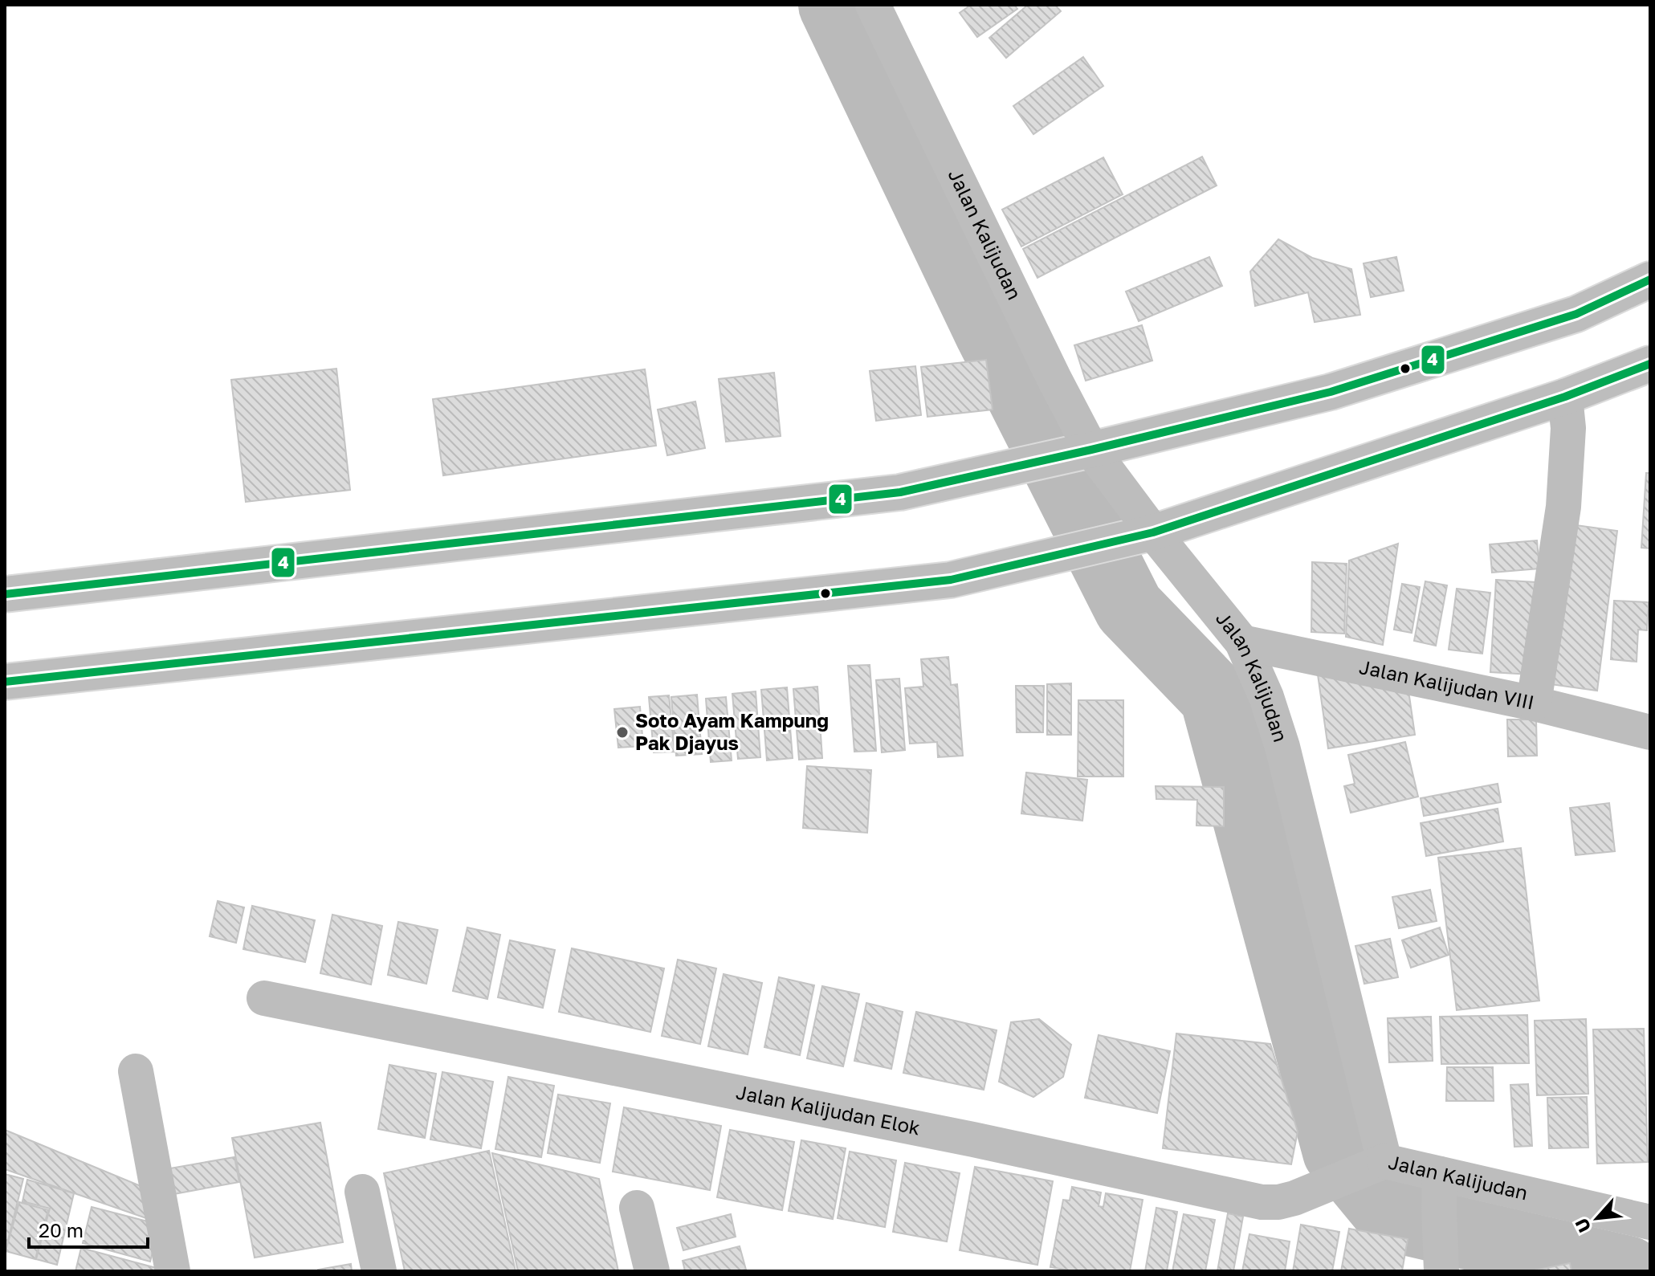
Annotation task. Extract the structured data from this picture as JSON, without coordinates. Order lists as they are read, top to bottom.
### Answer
{
  "streets": {
    "street": ["Jalan Kalijudan", "Jalan Kalijudan VIII", "Jalan Kalijudan Elok"]
  },
  "crossings": [
    ["Jalan Kalijudan", "Jalan Kalijudan VIII"],
    ["Jalan Kalijudan", "Jalan Kalijudan Elok"]
  ],
  "places": ["Soto Ayam Kampung Pak Djayus"],
  "lines": ["transit line 4"],
  "scale_bar": "20 m",
  "north": "bottom left"
}
